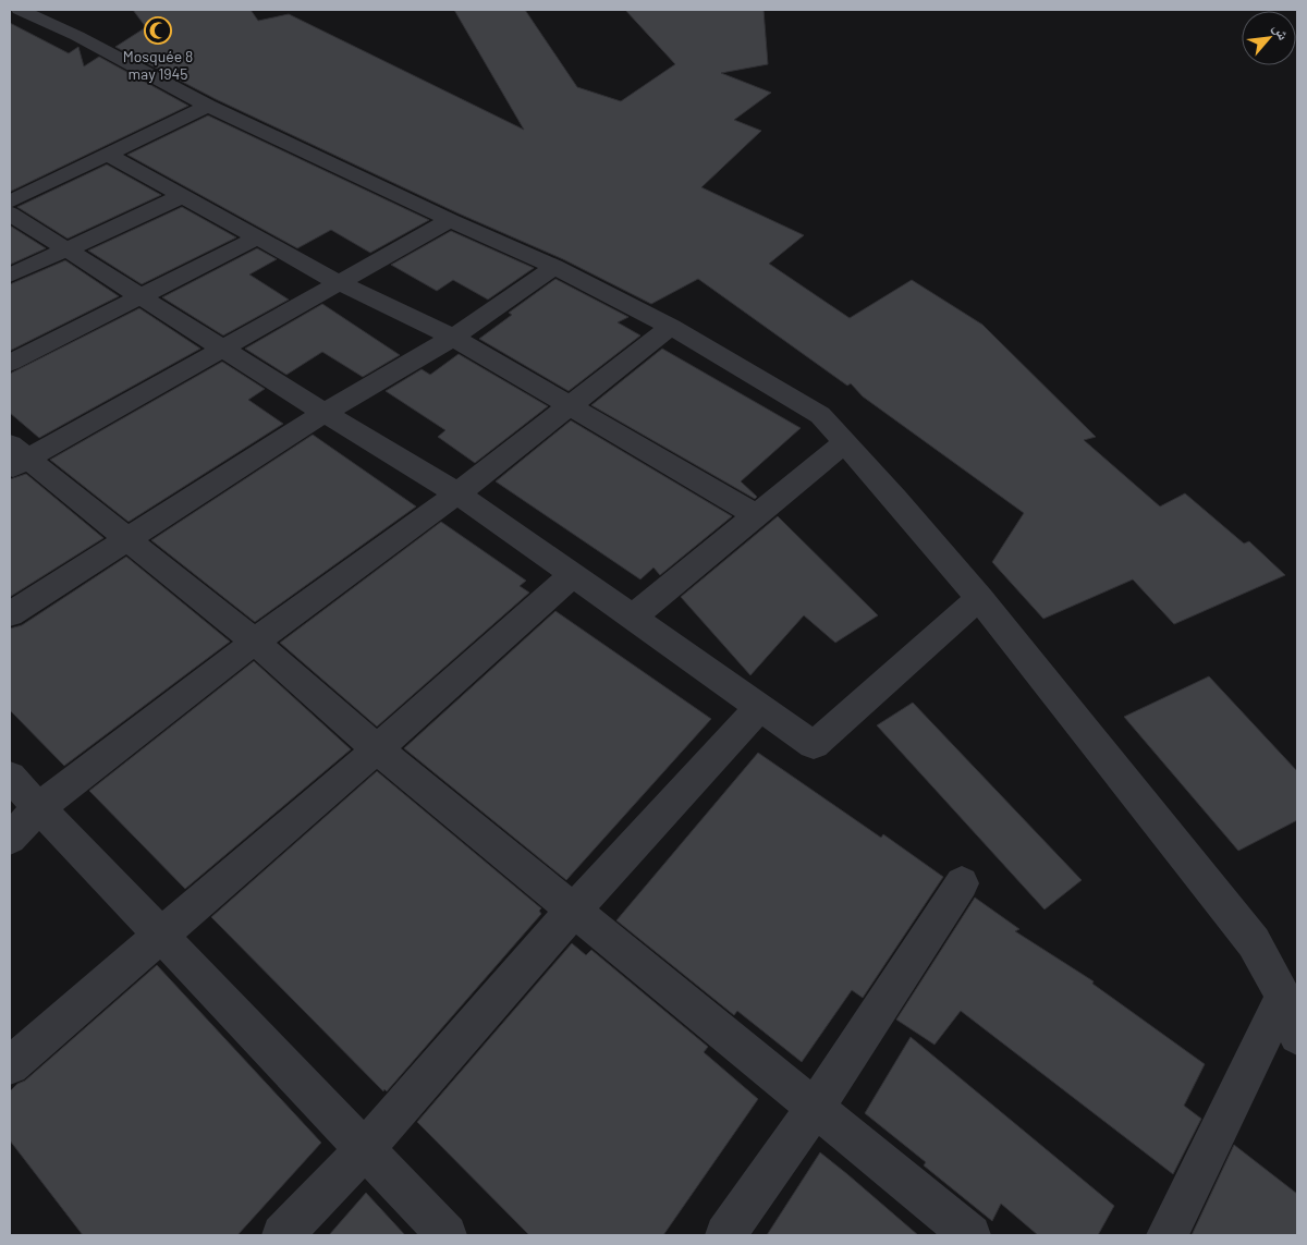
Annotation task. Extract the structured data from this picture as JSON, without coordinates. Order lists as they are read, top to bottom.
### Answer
{
  "places": {
    "mosque": ["Mosquée 8 may 1945"]
  },
  "north": "top right"
}
